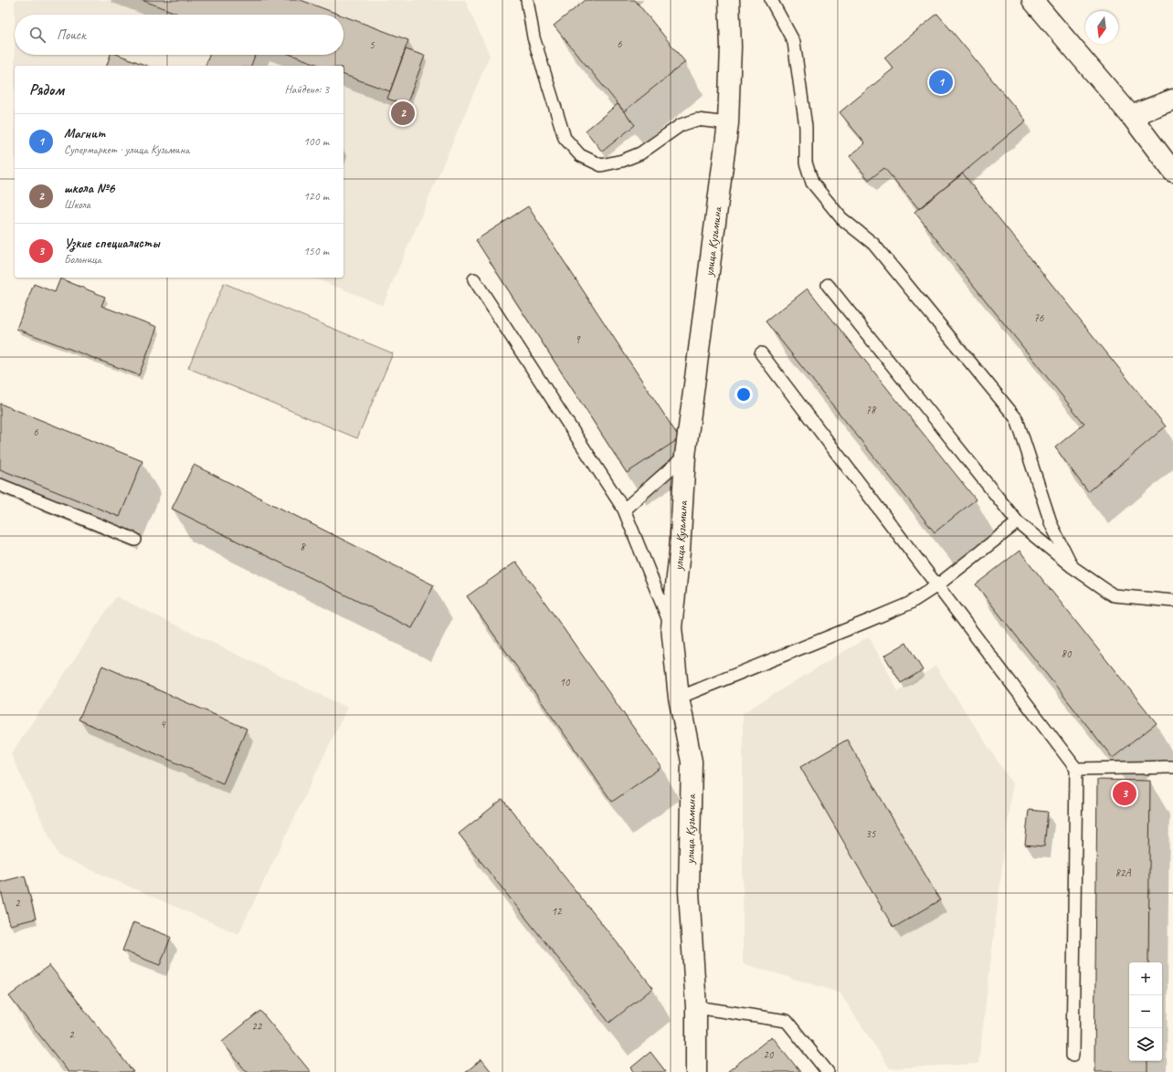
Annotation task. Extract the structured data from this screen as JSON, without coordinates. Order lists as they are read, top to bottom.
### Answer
{
  "streets": {
    "street": ["улица Кузьмина"]
  },
  "house_numbers": [
    "6",
    "5",
    "76",
    "9",
    "78",
    "6",
    "8",
    "80",
    "10",
    "4",
    "35",
    "82А",
    "2",
    "12",
    "22",
    "2",
    "20"
  ],
  "north": "bottom",
  "page": {
    "search": "Поиск",
    "heading": ["Рядом", "Найдено: 3"],
    "pins": ["1", "2", "3"],
    "list": [
      {
        "mark": "1",
        "name": "Магнит",
        "note": "Супермаркет · улица Кузьмина",
        "value": "100 m"
      },
      {
        "mark": "2",
        "name": "школа №6",
        "note": "Школа",
        "value": "120 m"
      },
      {
        "mark": "3",
        "name": "Узкие специалисты",
        "note": "Больница",
        "value": "150 m"
      }
    ],
    "map_buttons": ["+", "−"]
  }
}
